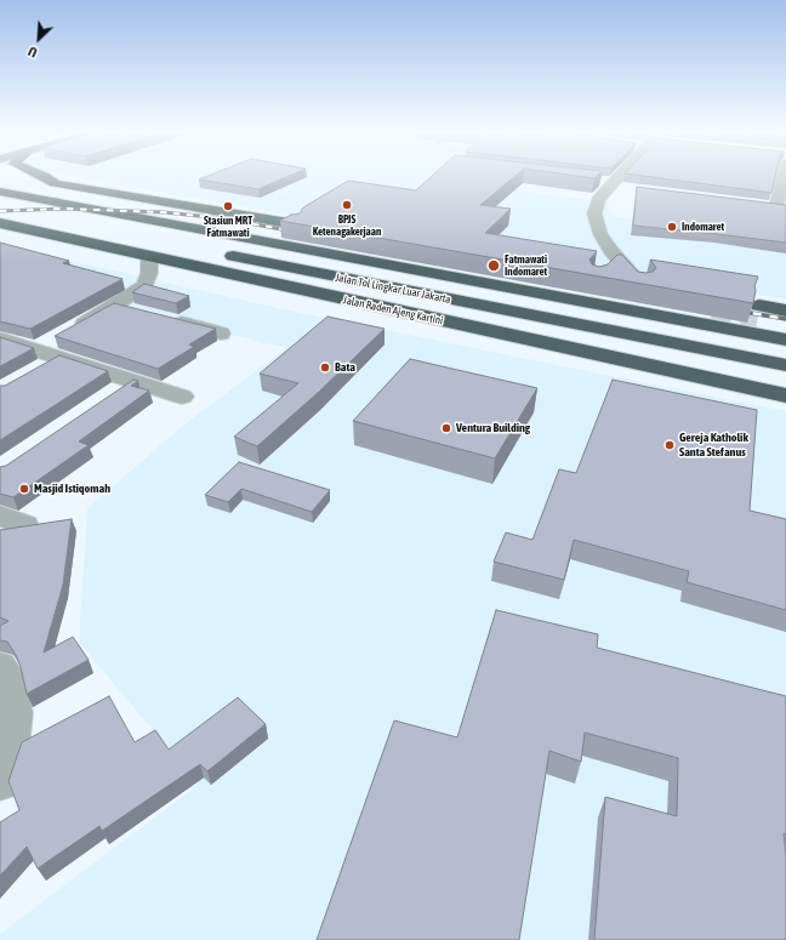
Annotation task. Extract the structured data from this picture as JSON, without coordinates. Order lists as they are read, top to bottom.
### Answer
{
  "streets": {
    "highway": ["Jalan Tol Lingkar Luar Jakarta", "Jalan Raden Ajeng Kartini"]
  },
  "places": [
    "BPJS Ketenagakerjaan",
    "Stasiun MRT Fatmawati",
    "Indomaret",
    "Fatmawati Indomaret",
    "Bata",
    "Ventura Building",
    "Gereja Katholik Santa Stefanus",
    "Masjid Istiqomah"
  ],
  "north": "bottom left"
}
